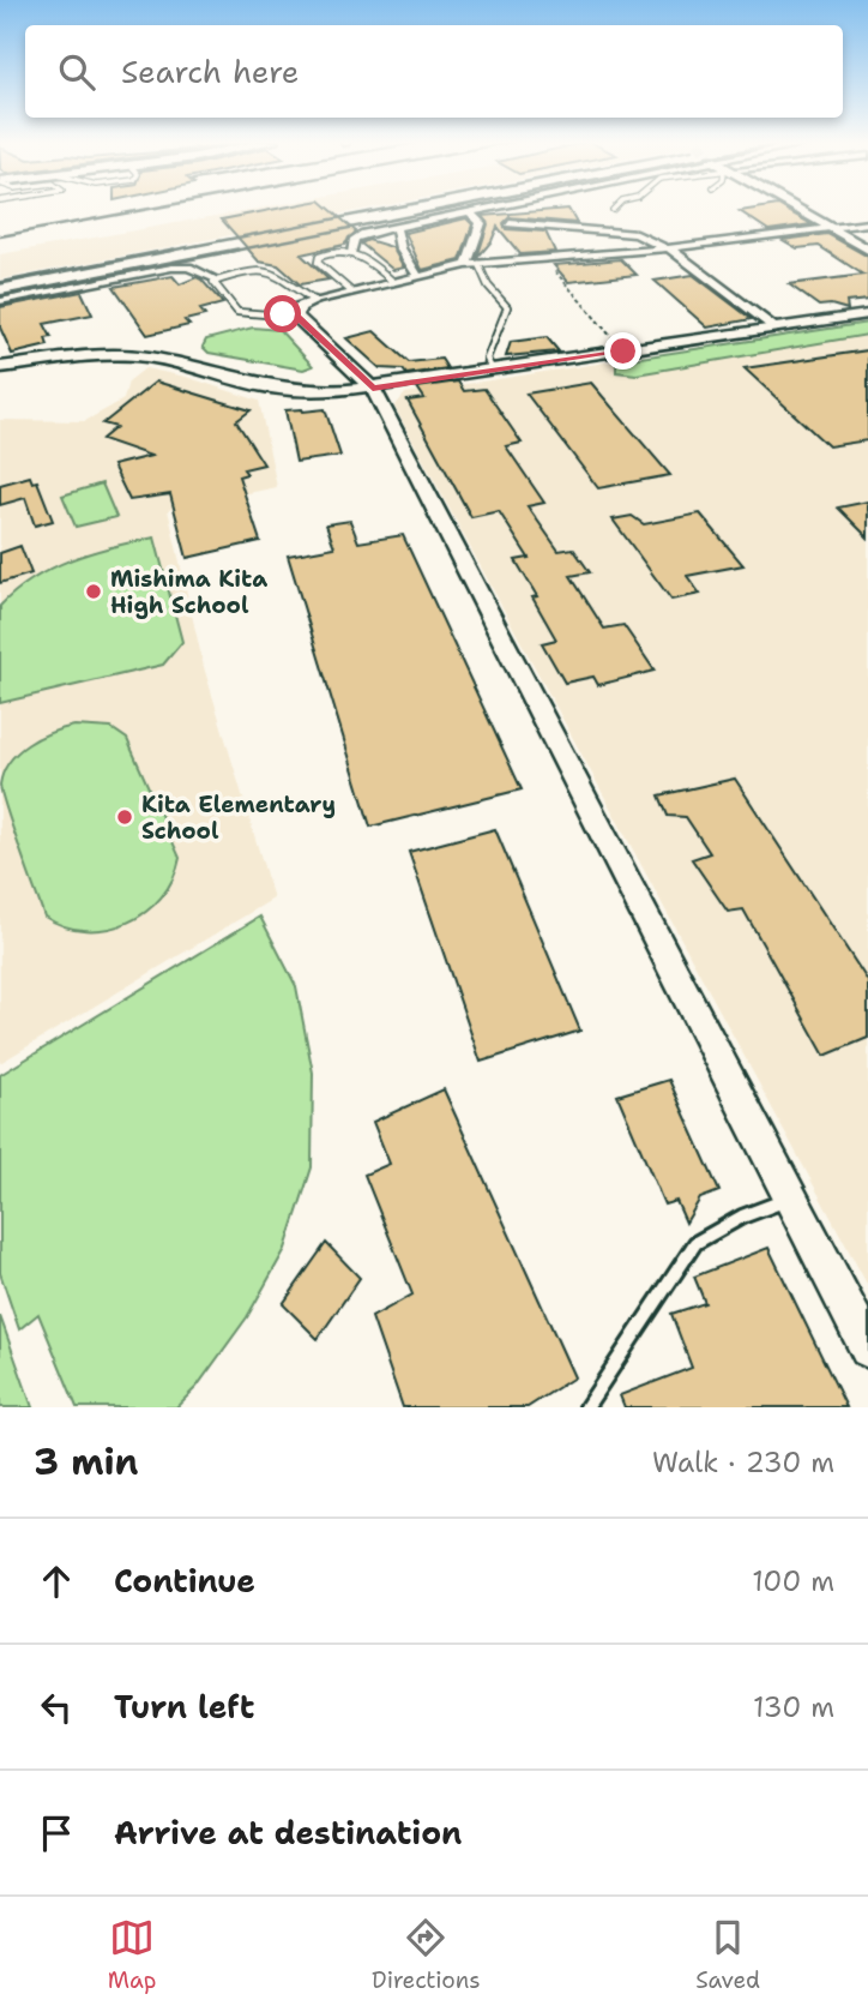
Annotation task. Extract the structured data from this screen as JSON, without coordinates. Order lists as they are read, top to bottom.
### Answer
{
  "places": ["Mishima Kita High School", "Kita Elementary School"],
  "page": {
    "search": "Search here",
    "heading": ["3 min", "Walk · 230 m"],
    "list": [
      ["Continue", "100 m"],
      ["Turn left", "130 m"],
      "Arrive at destination"
    ],
    "nav": ["Map", "Directions", "Saved"]
  }
}
